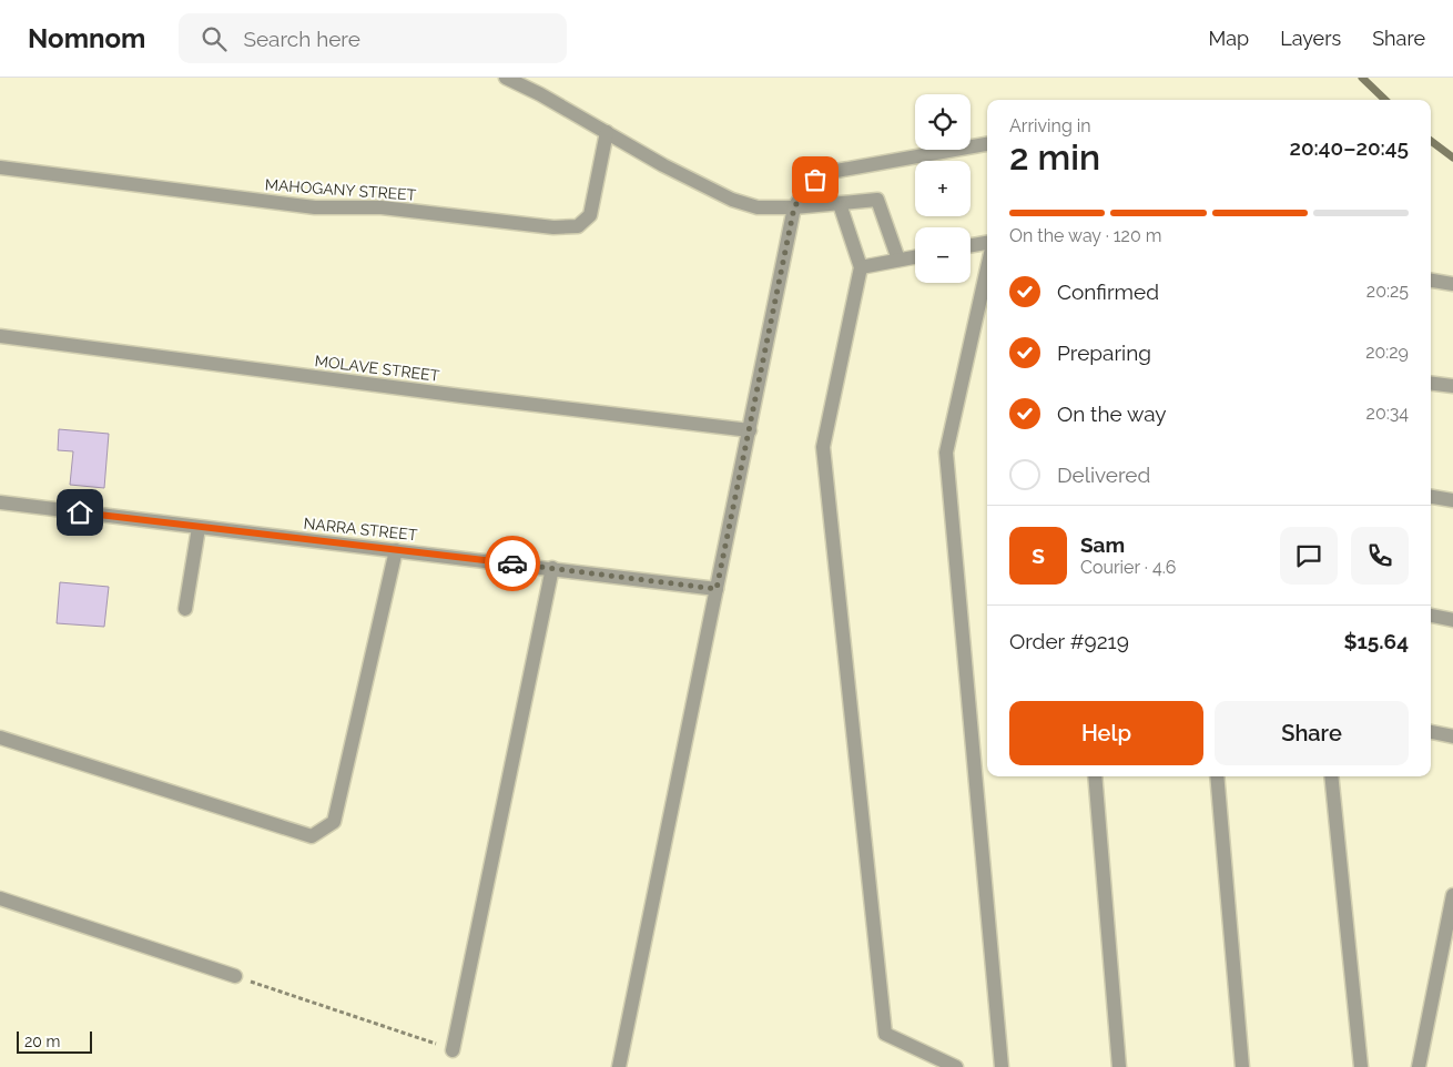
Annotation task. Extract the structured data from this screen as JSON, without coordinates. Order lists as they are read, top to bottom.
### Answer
{
  "streets": {
    "street": ["MAHOGANY STREET", "MOLAVE STREET", "NARRA STREET"]
  },
  "scale_bar": "20 m",
  "page": {
    "header": "Nomnom",
    "search": "Search here",
    "nav": ["Map", "Layers", "Share"],
    "map_buttons": ["+", "−"],
    "heading": ["2 min", "Arriving in", "20:40–20:45"],
    "panel": [
      "Sam",
      "Courier · 4.6",
      "Order #9219",
      "$15.64"
    ],
    "bar": "On the way · 120 m",
    "list": [
      ["Confirmed", "20:25"],
      ["Preparing", "20:29"],
      ["On the way", "20:34"],
      "Delivered"
    ],
    "round": "S",
    "buttons": ["Help", "Share"],
    "scale": "20 m"
  }
}
